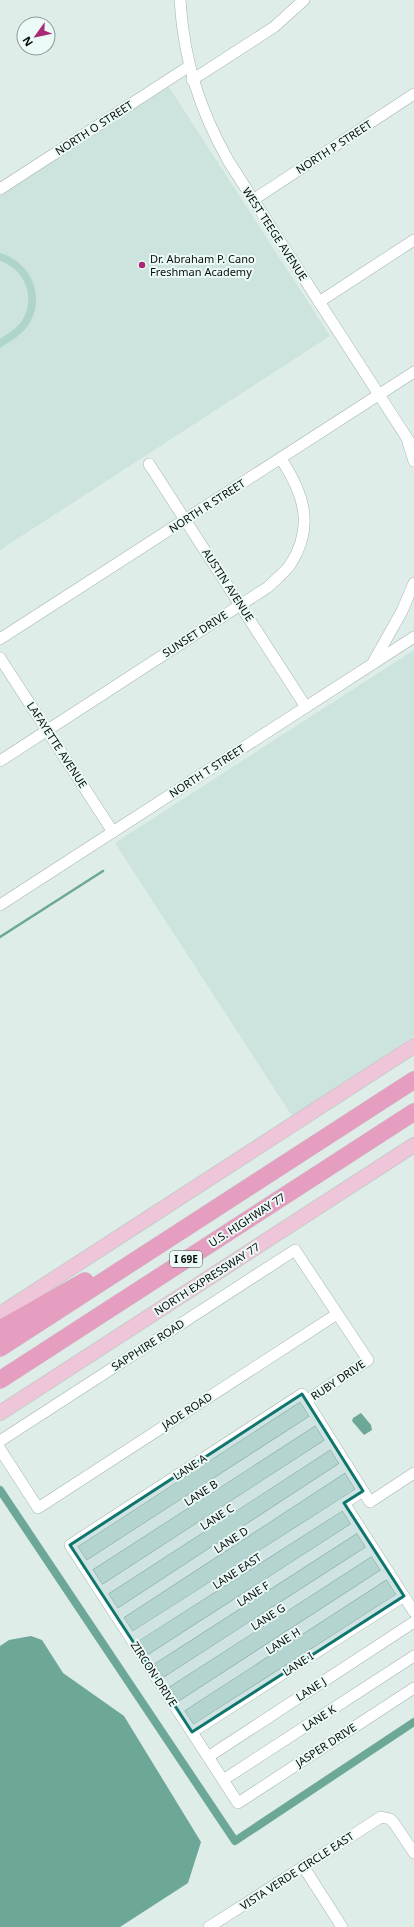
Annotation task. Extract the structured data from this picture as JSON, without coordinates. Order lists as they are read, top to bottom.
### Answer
{
  "streets": {
    "highway": ["U.S. HIGHWAY 77", "I 69E"],
    "main road": ["NORTH EXPRESSWAY 77"],
    "street": [
      "NORTH O STREET",
      "NORTH P STREET",
      "WEST TEEGE AVENUE",
      "NORTH R STREET",
      "AUSTIN AVENUE",
      "SUNSET DRIVE",
      "LAFAYETTE AVENUE",
      "NORTH T STREET",
      "SAPPHIRE ROAD",
      "RUBY DRIVE",
      "JADE ROAD",
      "LANE A",
      "LANE B",
      "LANE C",
      "LANE D",
      "LANE EAST",
      "LANE F",
      "LANE G",
      "LANE H",
      "LANE I",
      "ZIRCON DRIVE",
      "LANE J",
      "LANE K",
      "JASPER DRIVE",
      "VISTA VERDE CIRCLE EAST"
    ]
  },
  "crossings": [
    ["NORTH O STREET", "WEST TEEGE AVENUE"],
    ["NORTH P STREET", "WEST TEEGE AVENUE"],
    ["WEST TEEGE AVENUE", "NORTH R STREET"],
    ["NORTH R STREET", "AUSTIN AVENUE"],
    ["NORTH R STREET", "SUNSET DRIVE"],
    ["AUSTIN AVENUE", "SUNSET DRIVE"],
    ["AUSTIN AVENUE", "NORTH T STREET"],
    ["SUNSET DRIVE", "LAFAYETTE AVENUE"],
    ["LAFAYETTE AVENUE", "NORTH T STREET"],
    ["SAPPHIRE ROAD", "RUBY DRIVE"],
    ["RUBY DRIVE", "JADE ROAD"],
    ["RUBY DRIVE", "LANE A"],
    ["RUBY DRIVE", "LANE B"],
    ["RUBY DRIVE", "LANE C"],
    ["RUBY DRIVE", "LANE D"],
    ["RUBY DRIVE", "LANE EAST"],
    ["LANE A", "ZIRCON DRIVE"],
    ["LANE B", "ZIRCON DRIVE"],
    ["LANE C", "ZIRCON DRIVE"],
    ["LANE D", "ZIRCON DRIVE"],
    ["LANE EAST", "ZIRCON DRIVE"],
    ["LANE F", "ZIRCON DRIVE"],
    ["LANE G", "ZIRCON DRIVE"],
    ["LANE H", "ZIRCON DRIVE"],
    ["LANE I", "ZIRCON DRIVE"],
    ["ZIRCON DRIVE", "LANE J"],
    ["ZIRCON DRIVE", "LANE K"],
    ["ZIRCON DRIVE", "JASPER DRIVE"]
  ],
  "places": ["Dr. Abraham P. Cano Freshman Academy"],
  "north": "bottom left"
}
